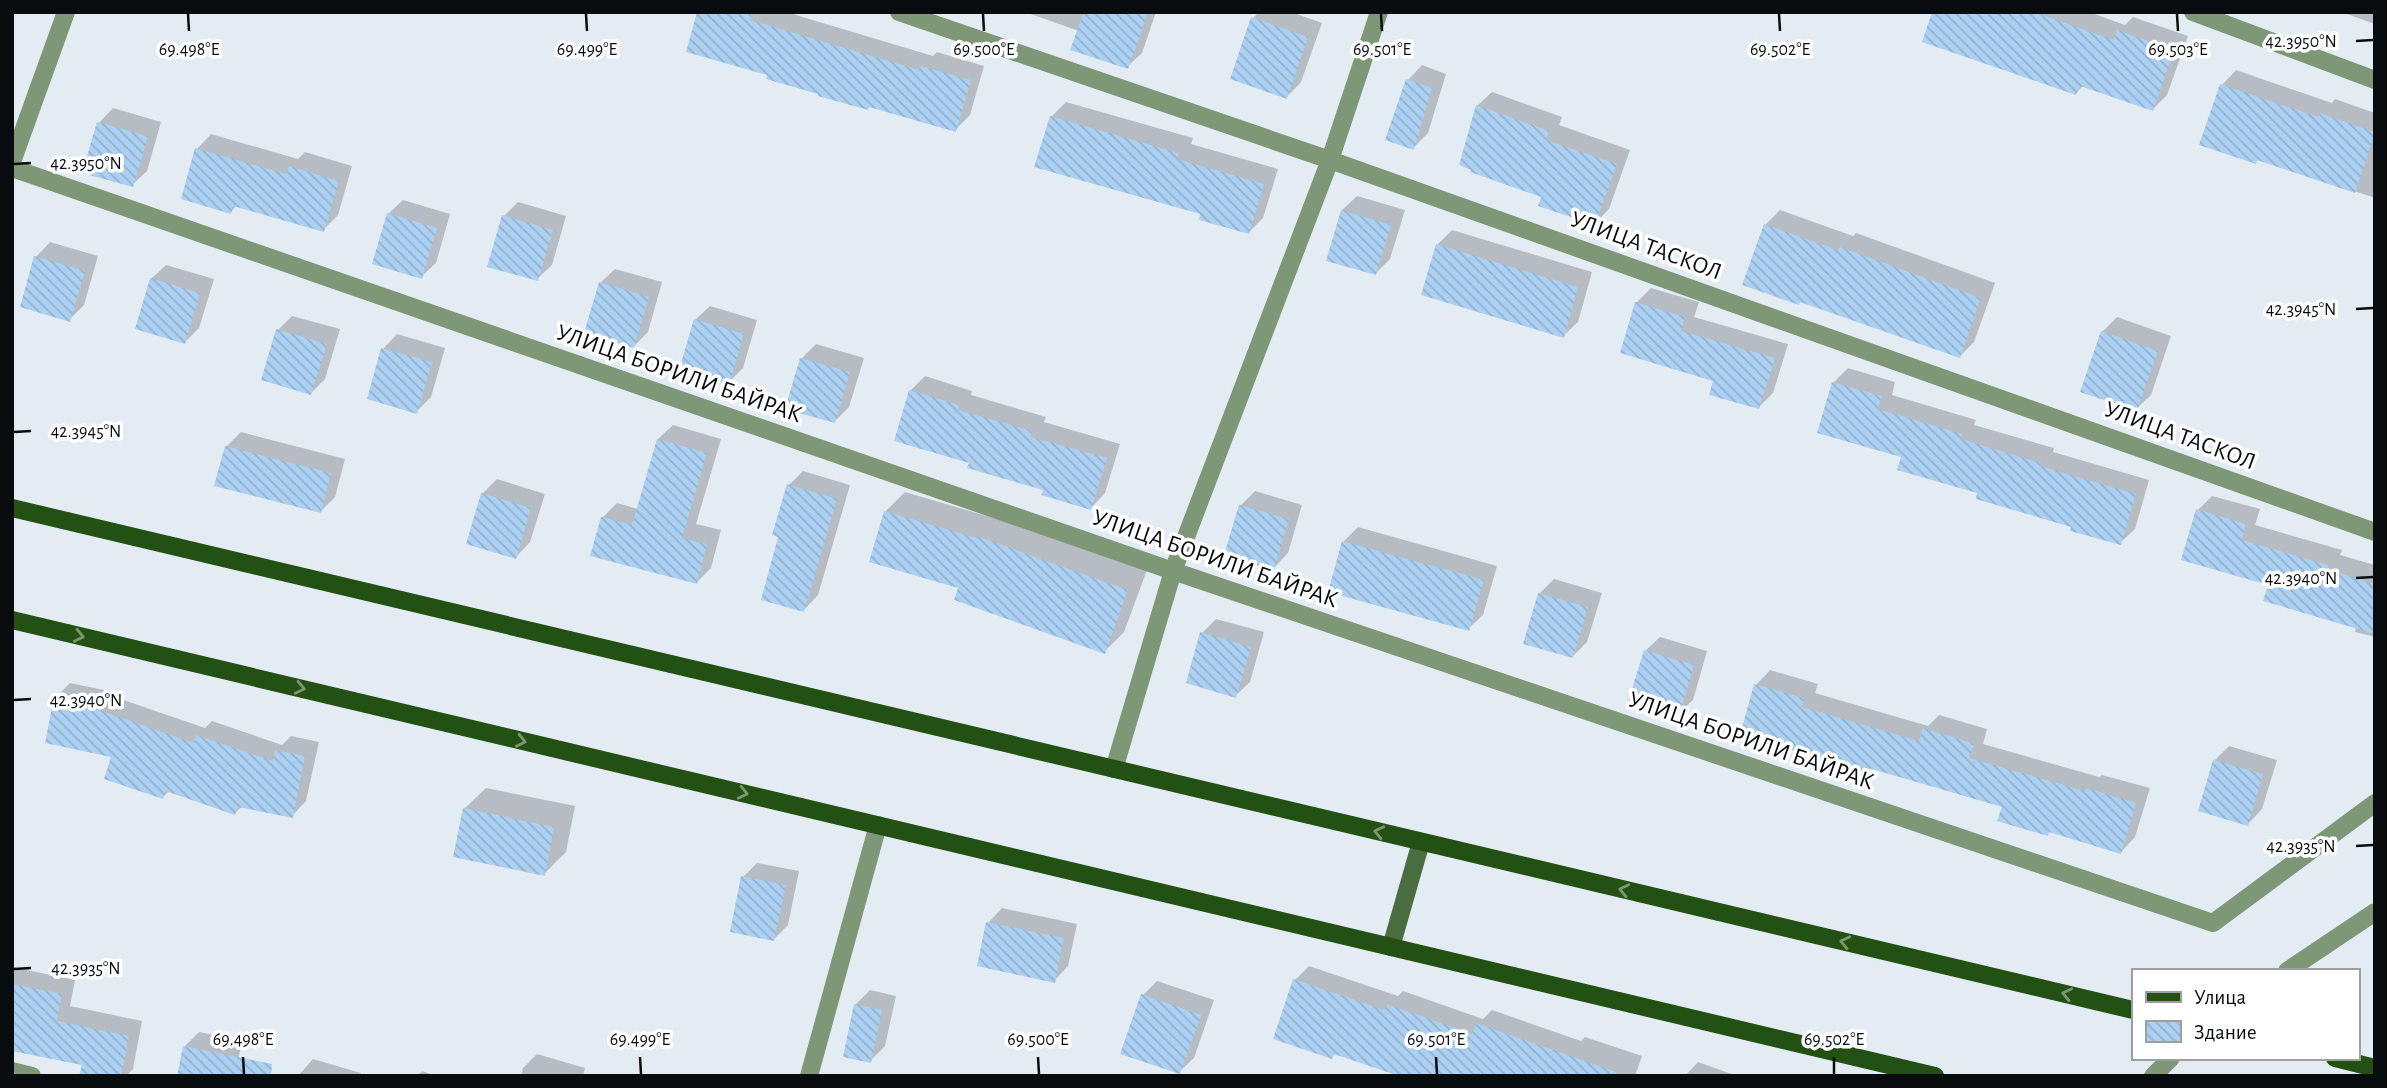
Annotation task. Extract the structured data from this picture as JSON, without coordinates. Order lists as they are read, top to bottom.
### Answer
{
  "streets": {
    "street": ["УЛИЦА ТАСКОЛ", "УЛИЦА БОРИЛИ БАЙРАК"]
  },
  "legend": ["Улица", "Здание"],
  "coordinates": [
    "42.3950°N",
    "69.498°E",
    "69.499°E",
    "69.500°E",
    "69.501°E",
    "69.502°E",
    "69.503°E",
    "42.3945°N",
    "42.3940°N",
    "42.3935°N"
  ]
}
